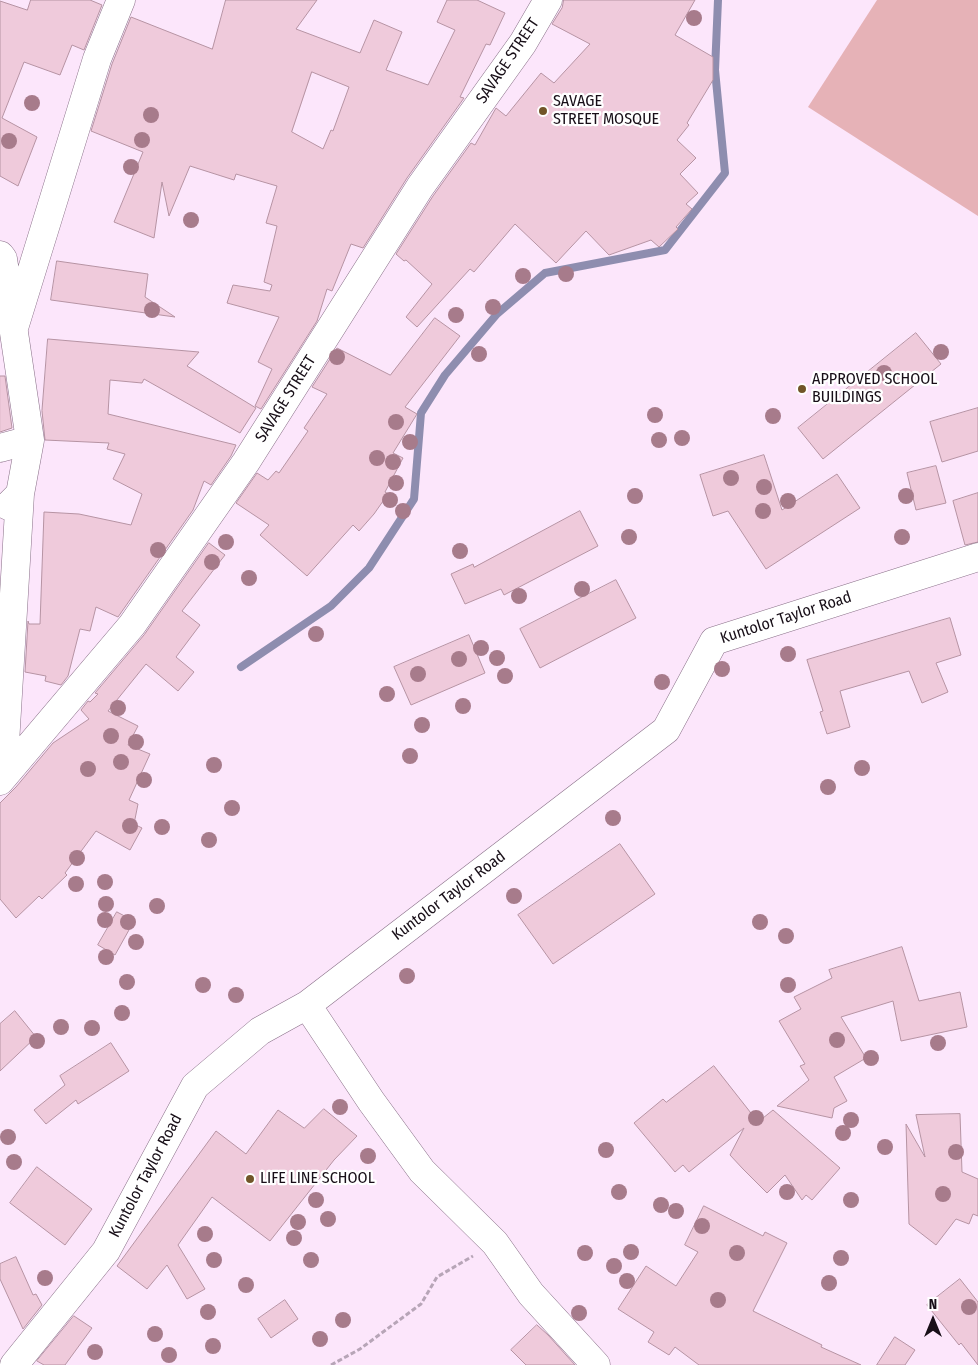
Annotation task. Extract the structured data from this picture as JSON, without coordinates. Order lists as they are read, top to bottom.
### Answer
{
  "streets": {
    "street": ["SAVAGE STREET", "Kuntolor Taylor Road"]
  },
  "places": ["SAVAGE STREET MOSQUE", "APPROVED SCHOOL BUILDINGS", "LIFE LINE SCHOOL"],
  "north": "top"
}
